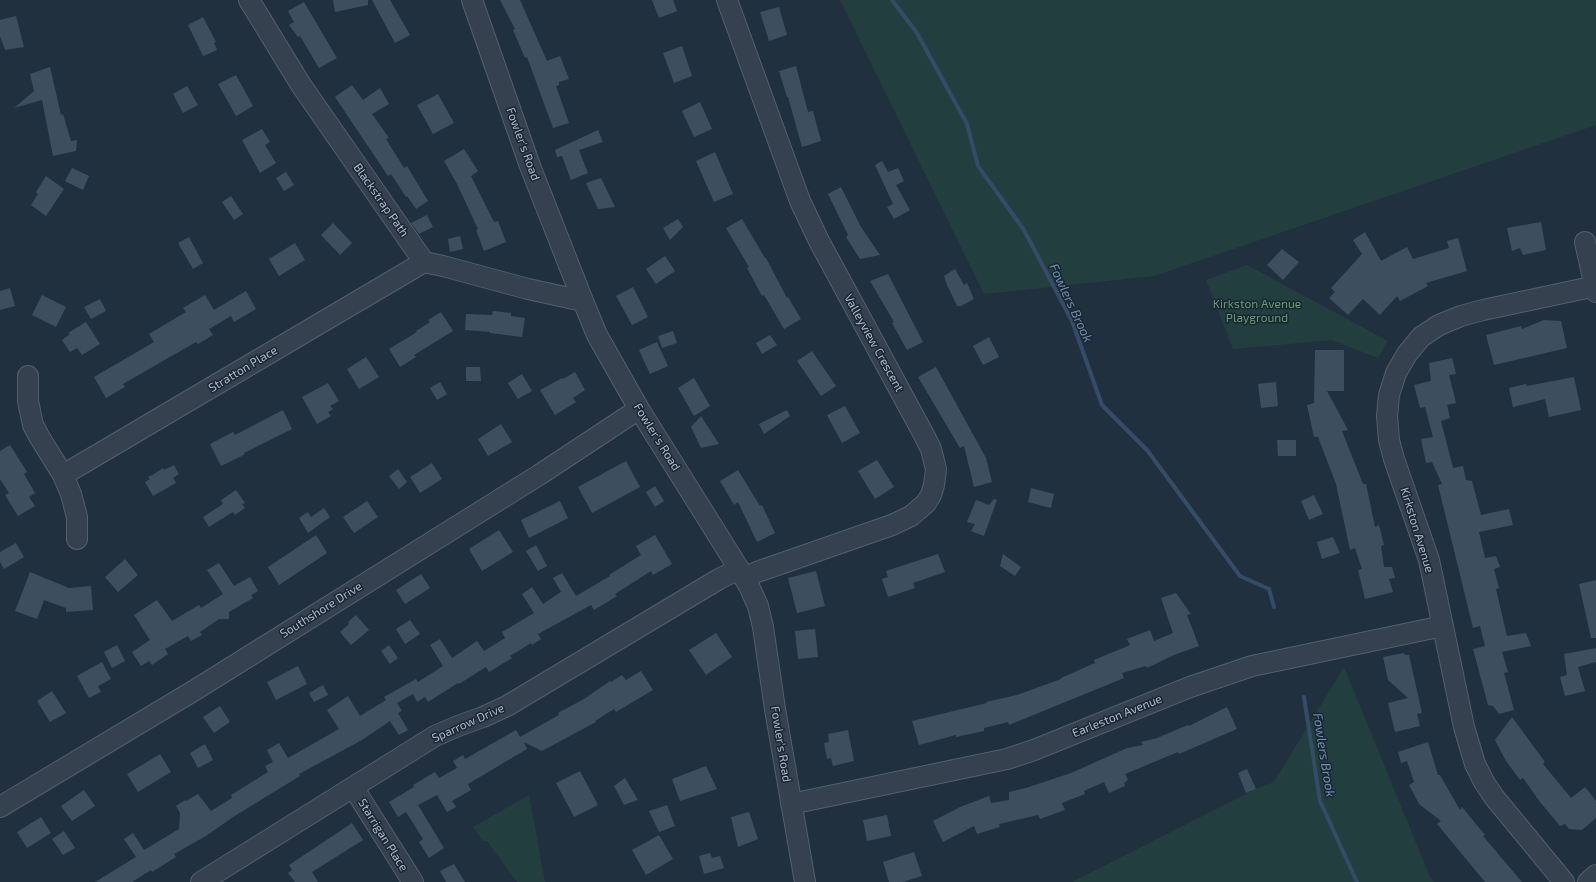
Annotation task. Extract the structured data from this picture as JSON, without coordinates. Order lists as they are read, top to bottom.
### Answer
{
  "streets": {
    "street": [
      "Fowler's Road",
      "Blackstrap Path",
      "Valleyview Crescent",
      "Stratton Place",
      "Kirkston Avenue",
      "Southshore Drive",
      "Earleston Avenue",
      "Sparrow Drive",
      "Starrigan Place"
    ]
  },
  "crossings": [
    ["Fowler's Road", "Valleyview Crescent"],
    ["Fowler's Road", "Southshore Drive"],
    ["Fowler's Road", "Earleston Avenue"],
    ["Fowler's Road", "Sparrow Drive"],
    ["Blackstrap Path", "Stratton Place"],
    ["Valleyview Crescent", "Sparrow Drive"],
    ["Kirkston Avenue", "Earleston Avenue"],
    ["Sparrow Drive", "Starrigan Place"]
  ],
  "water": ["Fowlers Brook"],
  "parks": ["Kirkston Avenue Playground"]
}
